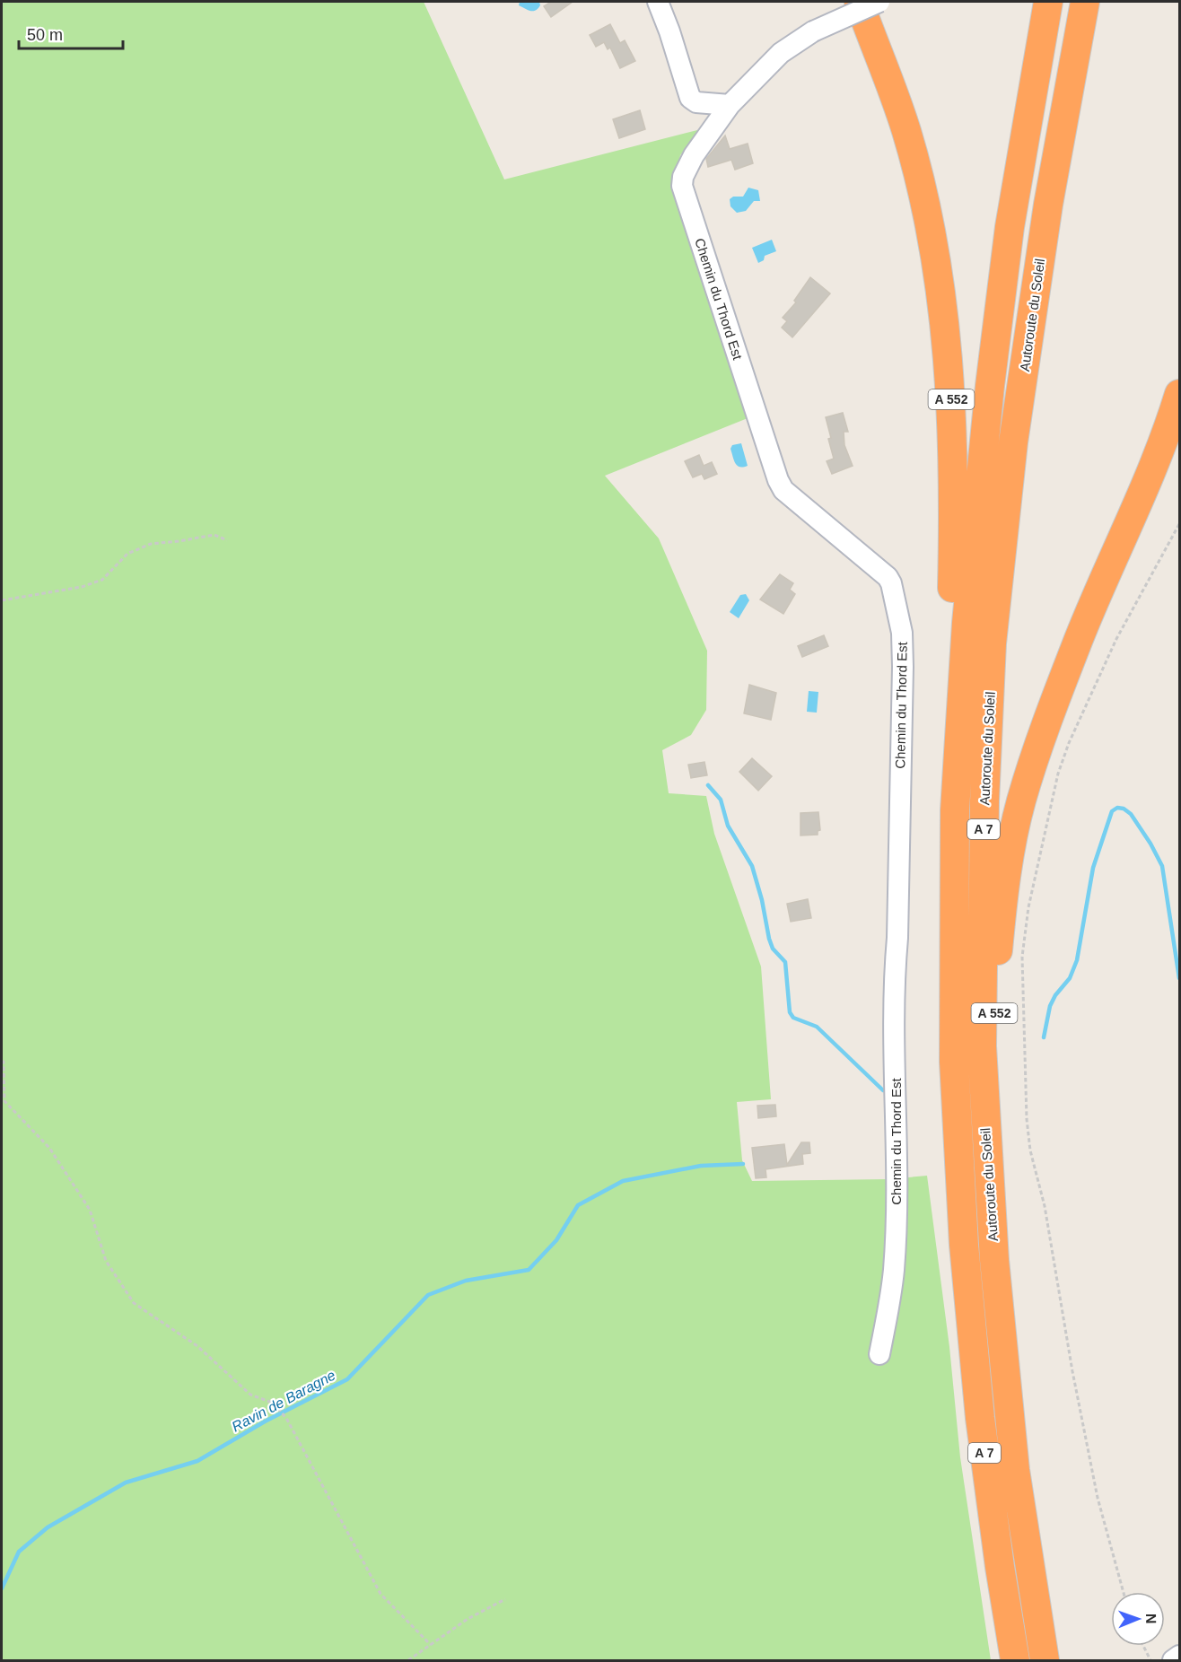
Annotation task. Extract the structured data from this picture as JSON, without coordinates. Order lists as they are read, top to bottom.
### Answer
{
  "streets": {
    "highway": ["Autoroute du Soleil", "A 552", "A 7"],
    "street": ["Chemin du Thord Est"]
  },
  "crossings": [
    ["Autoroute du Soleil", "A 552"]
  ],
  "water": ["Ravin de Baragne"],
  "scale_bar": "50 m",
  "north": "right"
}
